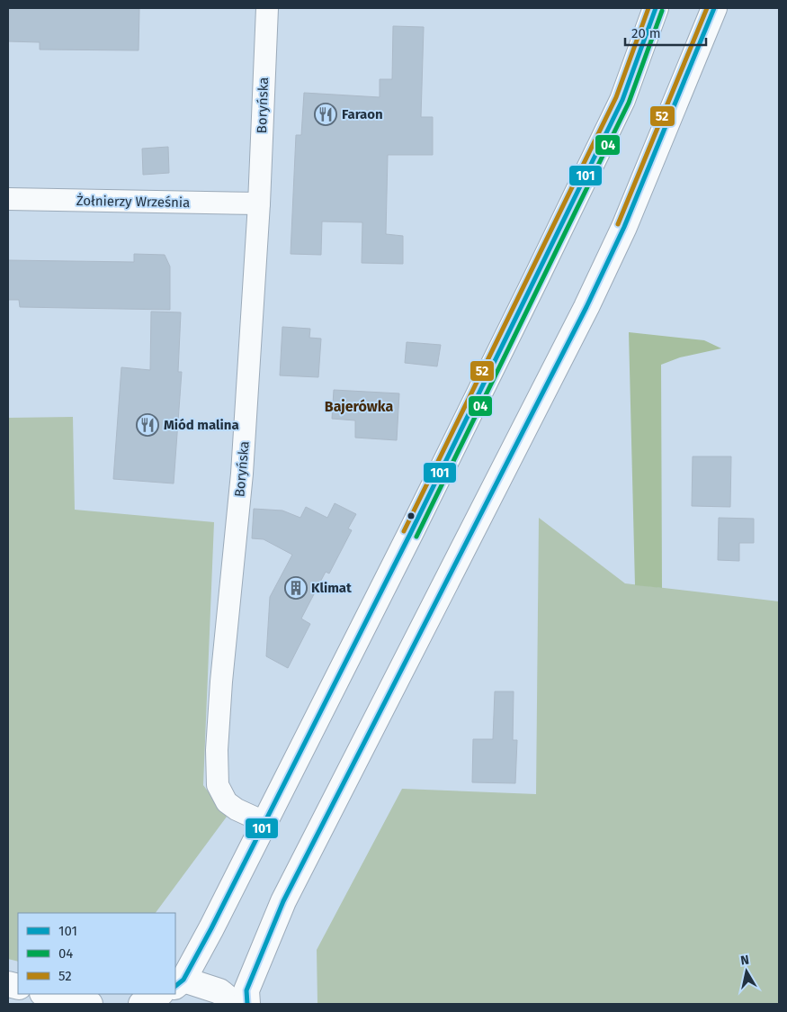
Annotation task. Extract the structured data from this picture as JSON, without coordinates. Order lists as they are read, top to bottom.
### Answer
{
  "streets": {
    "street": ["Boryńska", "Żołnierzy Września"]
  },
  "crossings": [
    ["Boryńska", "Żołnierzy Września"]
  ],
  "districts": ["Bajerówka"],
  "places": {
    "restaurant": ["Faraon", "Miód malina"],
    "building": ["Klimat"]
  },
  "lines": ["transit line 101", "transit line 52", "transit line 04"],
  "legend": ["101", "04", "52"],
  "scale_bar": "20 m",
  "north": "top"
}
